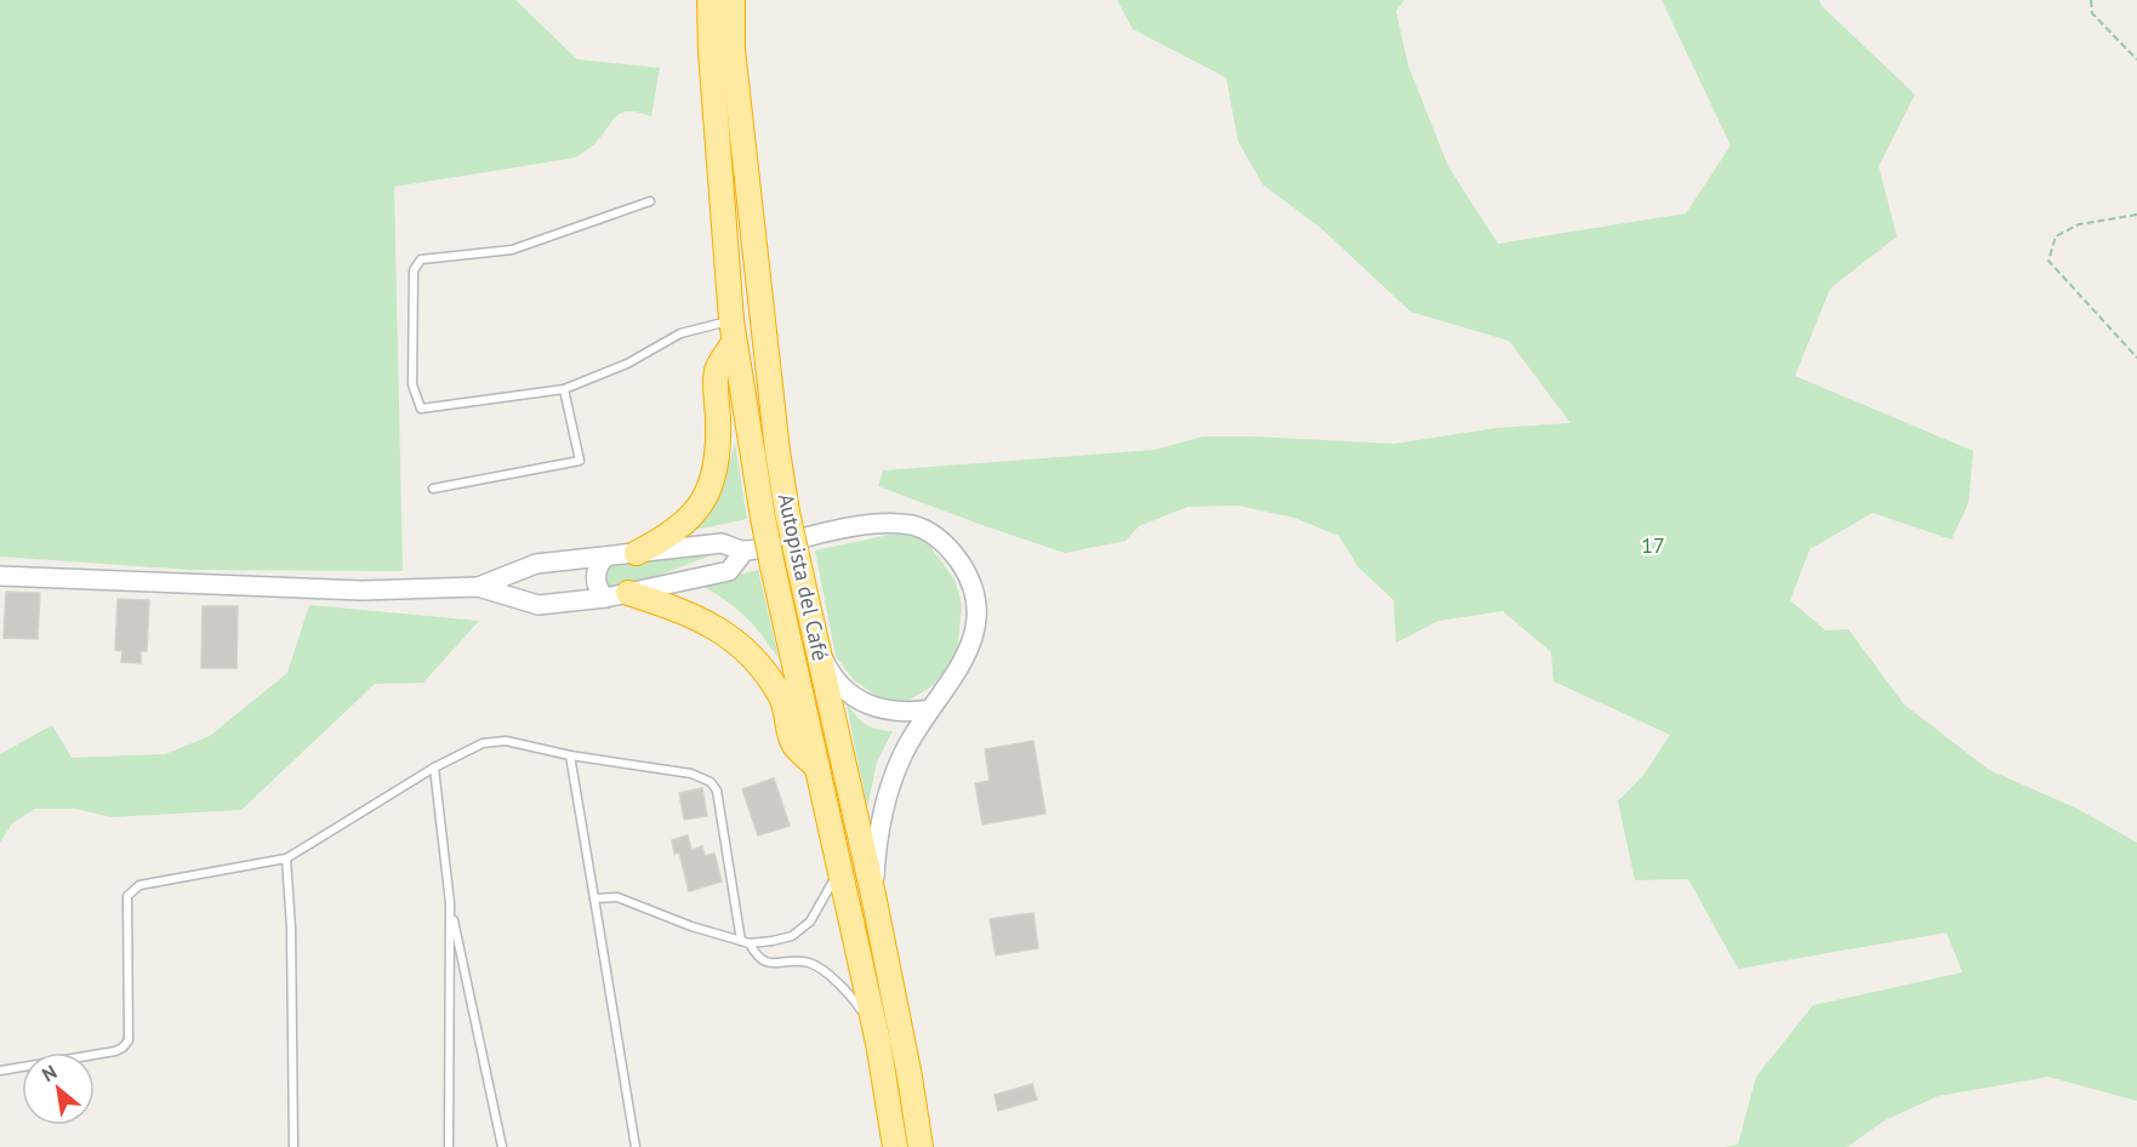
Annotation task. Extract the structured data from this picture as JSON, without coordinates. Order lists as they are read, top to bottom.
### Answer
{
  "streets": {
    "highway": ["Autopista del Café"]
  },
  "parks": ["17"],
  "north": "top left"
}
